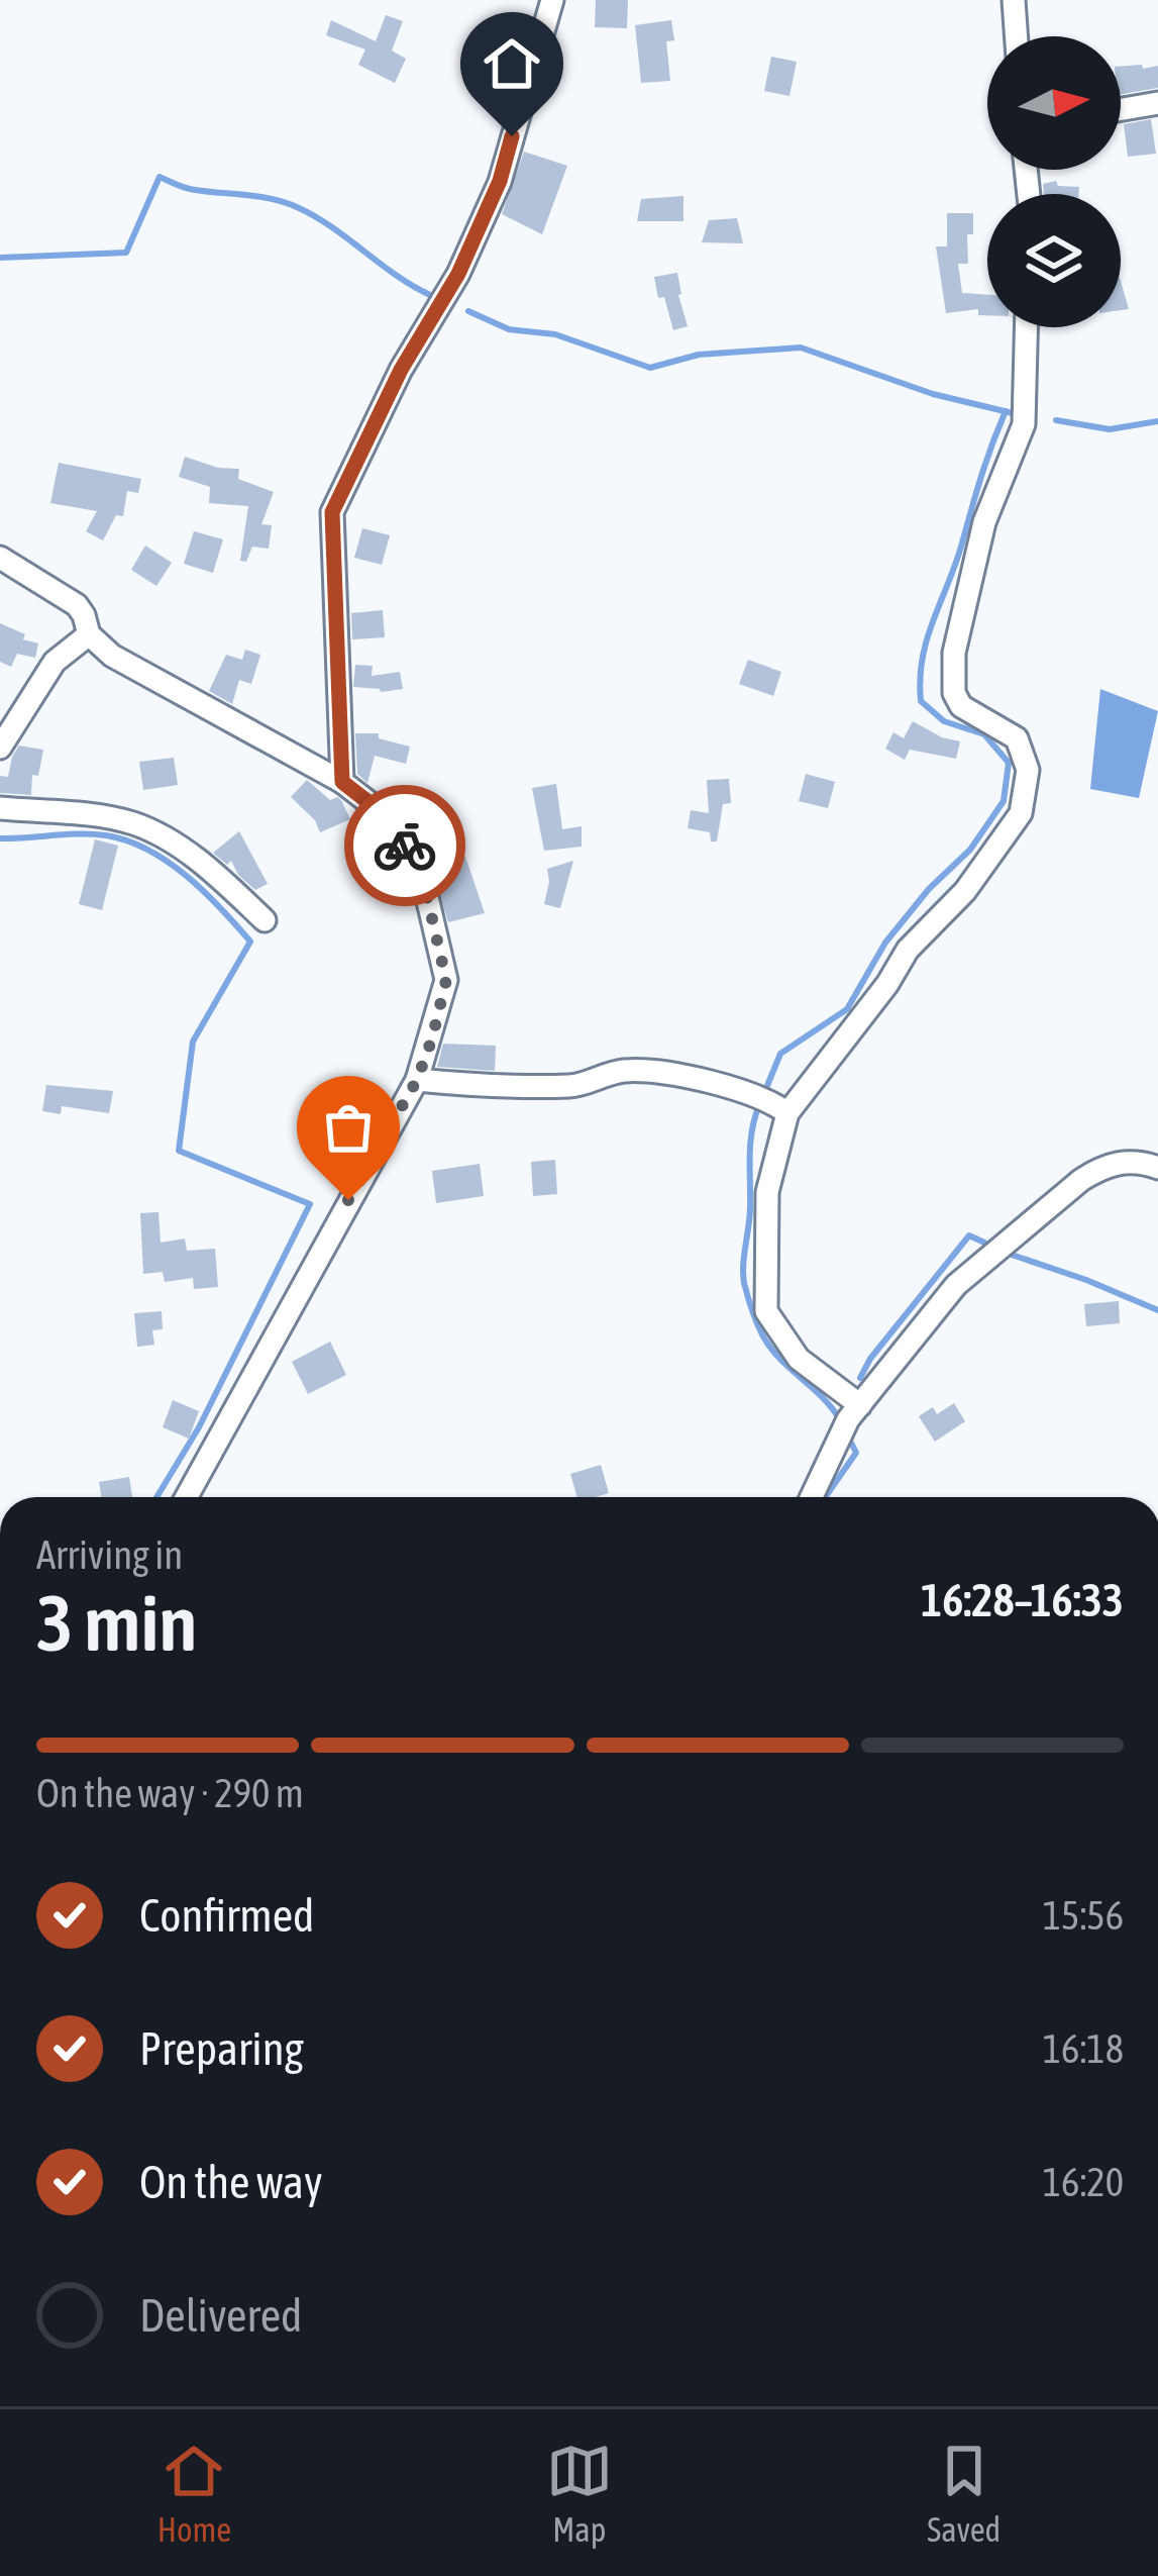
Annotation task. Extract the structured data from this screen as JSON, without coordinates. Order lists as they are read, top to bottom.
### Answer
{
  "north": "right",
  "page": {
    "heading": ["3 min", "Arriving in", "16:28–16:33"],
    "bar": "On the way · 290 m",
    "list": [
      ["Confirmed", "15:56"],
      ["Preparing", "16:18"],
      ["On the way", "16:20"],
      "Delivered"
    ],
    "tabs": ["Home", "Map", "Saved"]
  }
}
